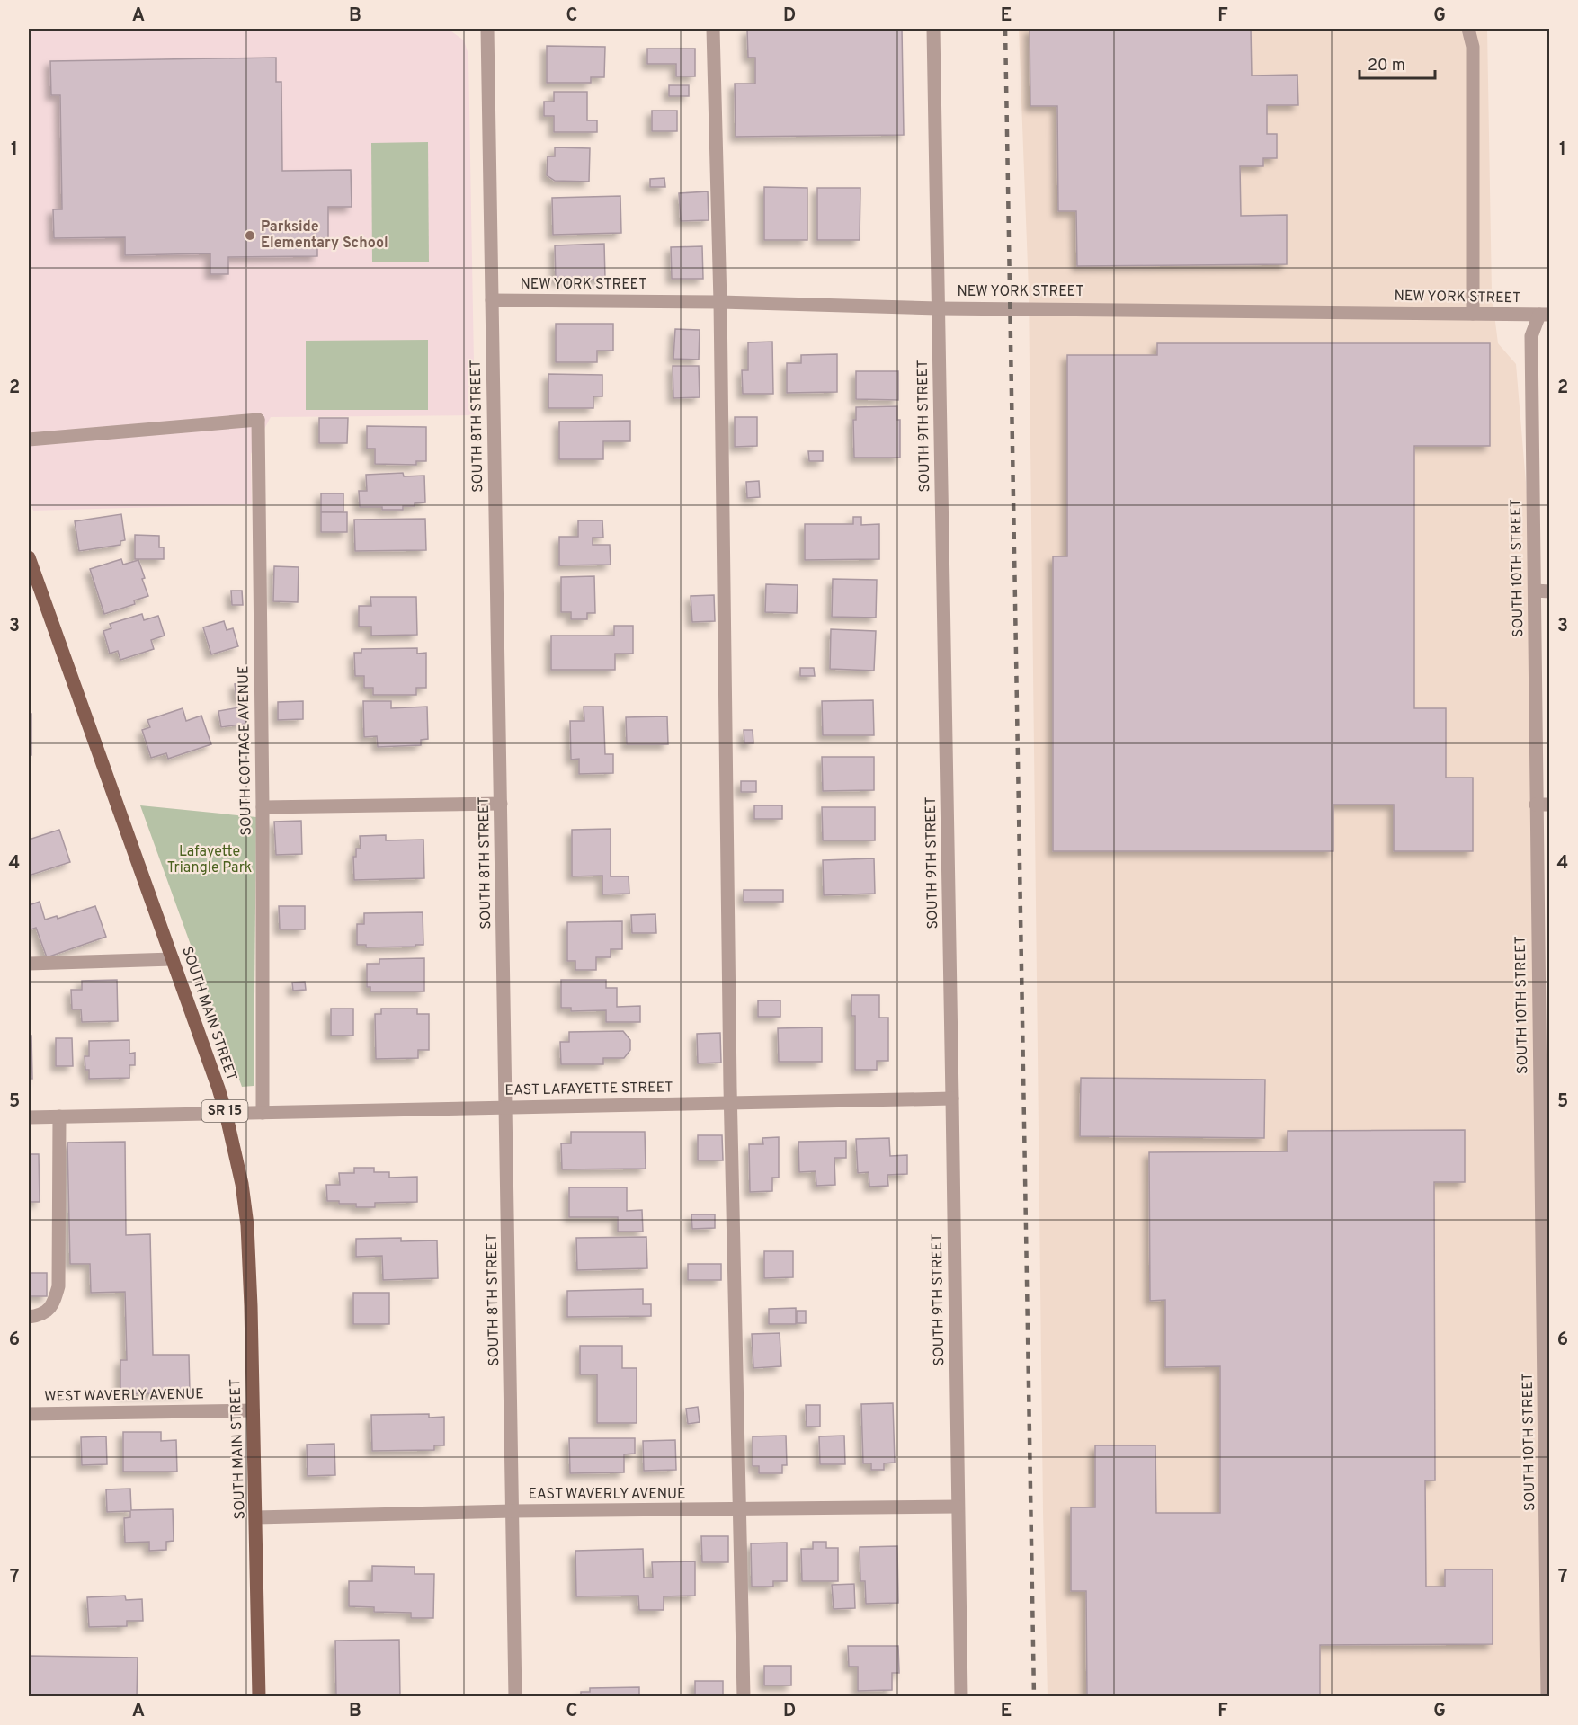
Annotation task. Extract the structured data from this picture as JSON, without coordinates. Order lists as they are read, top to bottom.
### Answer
{
  "streets": {
    "main road": ["SOUTH MAIN STREET", "SR 15"],
    "street": [
      "NEW YORK STREET",
      "SOUTH 8TH STREET",
      "SOUTH 9TH STREET",
      "SOUTH 10TH STREET",
      "SOUTH COTTAGE AVENUE",
      "EAST LAFAYETTE STREET",
      "WEST WAVERLY AVENUE",
      "EAST WAVERLY AVENUE"
    ]
  },
  "crossings": [
    ["NEW YORK STREET", "SOUTH 8TH STREET"],
    ["NEW YORK STREET", "SOUTH 9TH STREET"],
    ["NEW YORK STREET", "SOUTH 10TH STREET"],
    ["SOUTH 8TH STREET", "EAST LAFAYETTE STREET"],
    ["SOUTH 8TH STREET", "EAST WAVERLY AVENUE"],
    ["SOUTH 9TH STREET", "EAST LAFAYETTE STREET"],
    ["SOUTH 9TH STREET", "EAST WAVERLY AVENUE"],
    ["SOUTH COTTAGE AVENUE", "EAST LAFAYETTE STREET"],
    ["SOUTH MAIN STREET", "EAST LAFAYETTE STREET"],
    ["SOUTH MAIN STREET", "WEST WAVERLY AVENUE"],
    ["SOUTH MAIN STREET", "EAST WAVERLY AVENUE"]
  ],
  "parks": ["Lafayette Triangle Park"],
  "places": ["Parkside Elementary School"],
  "scale_bar": "20 m",
  "grid": {
    "columns": [
      "A",
      "B",
      "C",
      "D",
      "E",
      "F",
      "G"
    ],
    "rows": [
      "1",
      "2",
      "3",
      "4",
      "5",
      "6",
      "7"
    ]
  }
}
